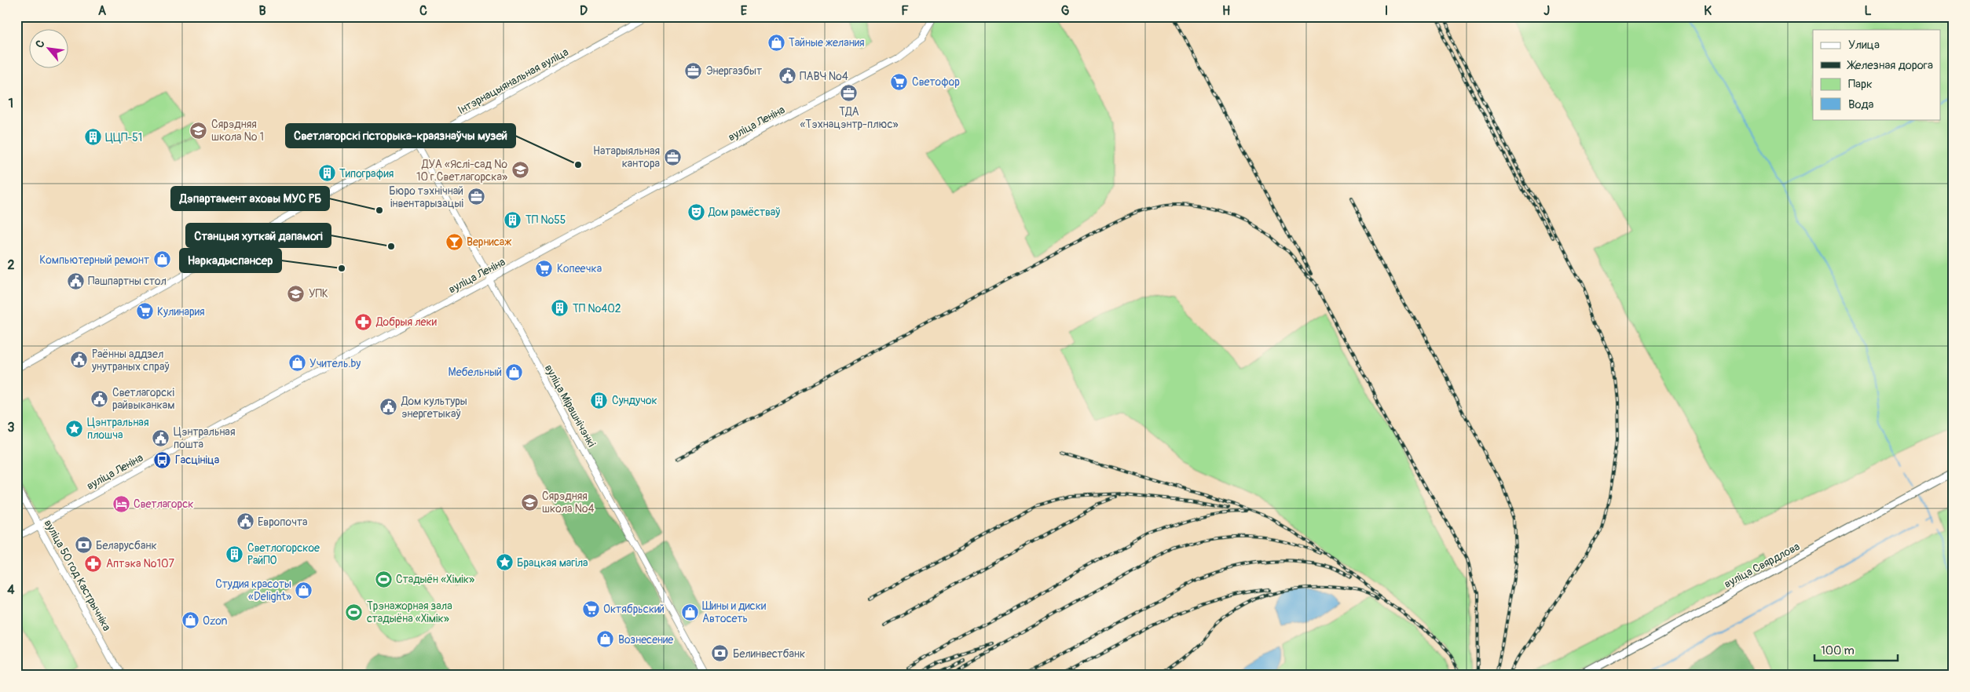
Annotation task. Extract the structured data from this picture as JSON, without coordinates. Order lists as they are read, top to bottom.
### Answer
{
  "streets": {
    "main road": ["вуліца Свярдлова"],
    "street": [
      "Інтэрнацыянальная вуліца",
      "вуліца Леніна",
      "вуліца Мірашнічэнкі",
      "вуліца 50 год Кастрычніка"
    ]
  },
  "crossings": [
    ["Інтэрнацыянальная вуліца", "вуліца Мірашнічэнкі"],
    ["вуліца Леніна", "вуліца Мірашнічэнкі"],
    ["вуліца Леніна", "вуліца 50 год Кастрычніка"]
  ],
  "places": {
    "shop": [
      "Тайные желания",
      "Компьютерный ремонт",
      "Учитель.by",
      "Мебельный",
      "Студия красоты «Delight»",
      "Шины и диски Автосеть",
      "Ozon",
      "Вознесение"
    ],
    "office": [
      "Энергазбыт",
      "ТДА «Тэхнацэнтр-плюс»",
      "Натарыяльная кантора",
      "Бюро тэхнічнай інвентарызацыі"
    ],
    "public building": [
      "ПАВЧ №4",
      "Пашпартны стол",
      "Раённы аддзел унутраных спраў",
      "Светлагорскі райвыканкам",
      "Дом культуры энергетыкаў",
      "Цэнтральная пошта",
      "Европочта"
    ],
    "supermarket": [
      "Светофор",
      "Копеечка",
      "Кулинария",
      "Октябрьский"
    ],
    "school or university": [
      "Сярэдняя школа № 1",
      "ДУА «Яслі-сад № 10 г.Светлагорска»",
      "УПК",
      "Сярэдняя школа №4"
    ],
    "building": [
      "ЦЦП-51",
      "Типография",
      "ТП №55",
      "ТП №402",
      "Сундучок",
      "Светлогорское РайПО"
    ],
    "other": [
      "Светлагорскі гісторыка-краязнаўчы музей",
      "Дэпартамент аховы МУС РБ",
      "Станцыя хуткай дапамогі",
      "Наркадыспансер"
    ],
    "theatre": ["Дом рамёстваў"],
    "bar": ["Вернисаж"],
    "pharmacy": ["Добрыя леки", "Аптэка №107"],
    "place": ["Цэнтральная плошча", "Брацкая магіла"],
    "bus stop": ["Гасцініца"],
    "hotel": ["Светлагорск"],
    "bank": ["Беларусбанк", "Белинвестбанк"],
    "sports": ["Стадыён «Хімік»", "Трэнажорная зала стадыёна «Хімік»"]
  },
  "legend": [
    "Улица",
    "Железная дорога",
    "Парк",
    "Вода"
  ],
  "scale_bar": "100 m",
  "north": "top left",
  "grid": {
    "columns": [
      "A",
      "B",
      "C",
      "D",
      "E",
      "F",
      "G",
      "H",
      "I",
      "J",
      "K",
      "L"
    ],
    "rows": [
      "1",
      "2",
      "3",
      "4"
    ]
  }
}
